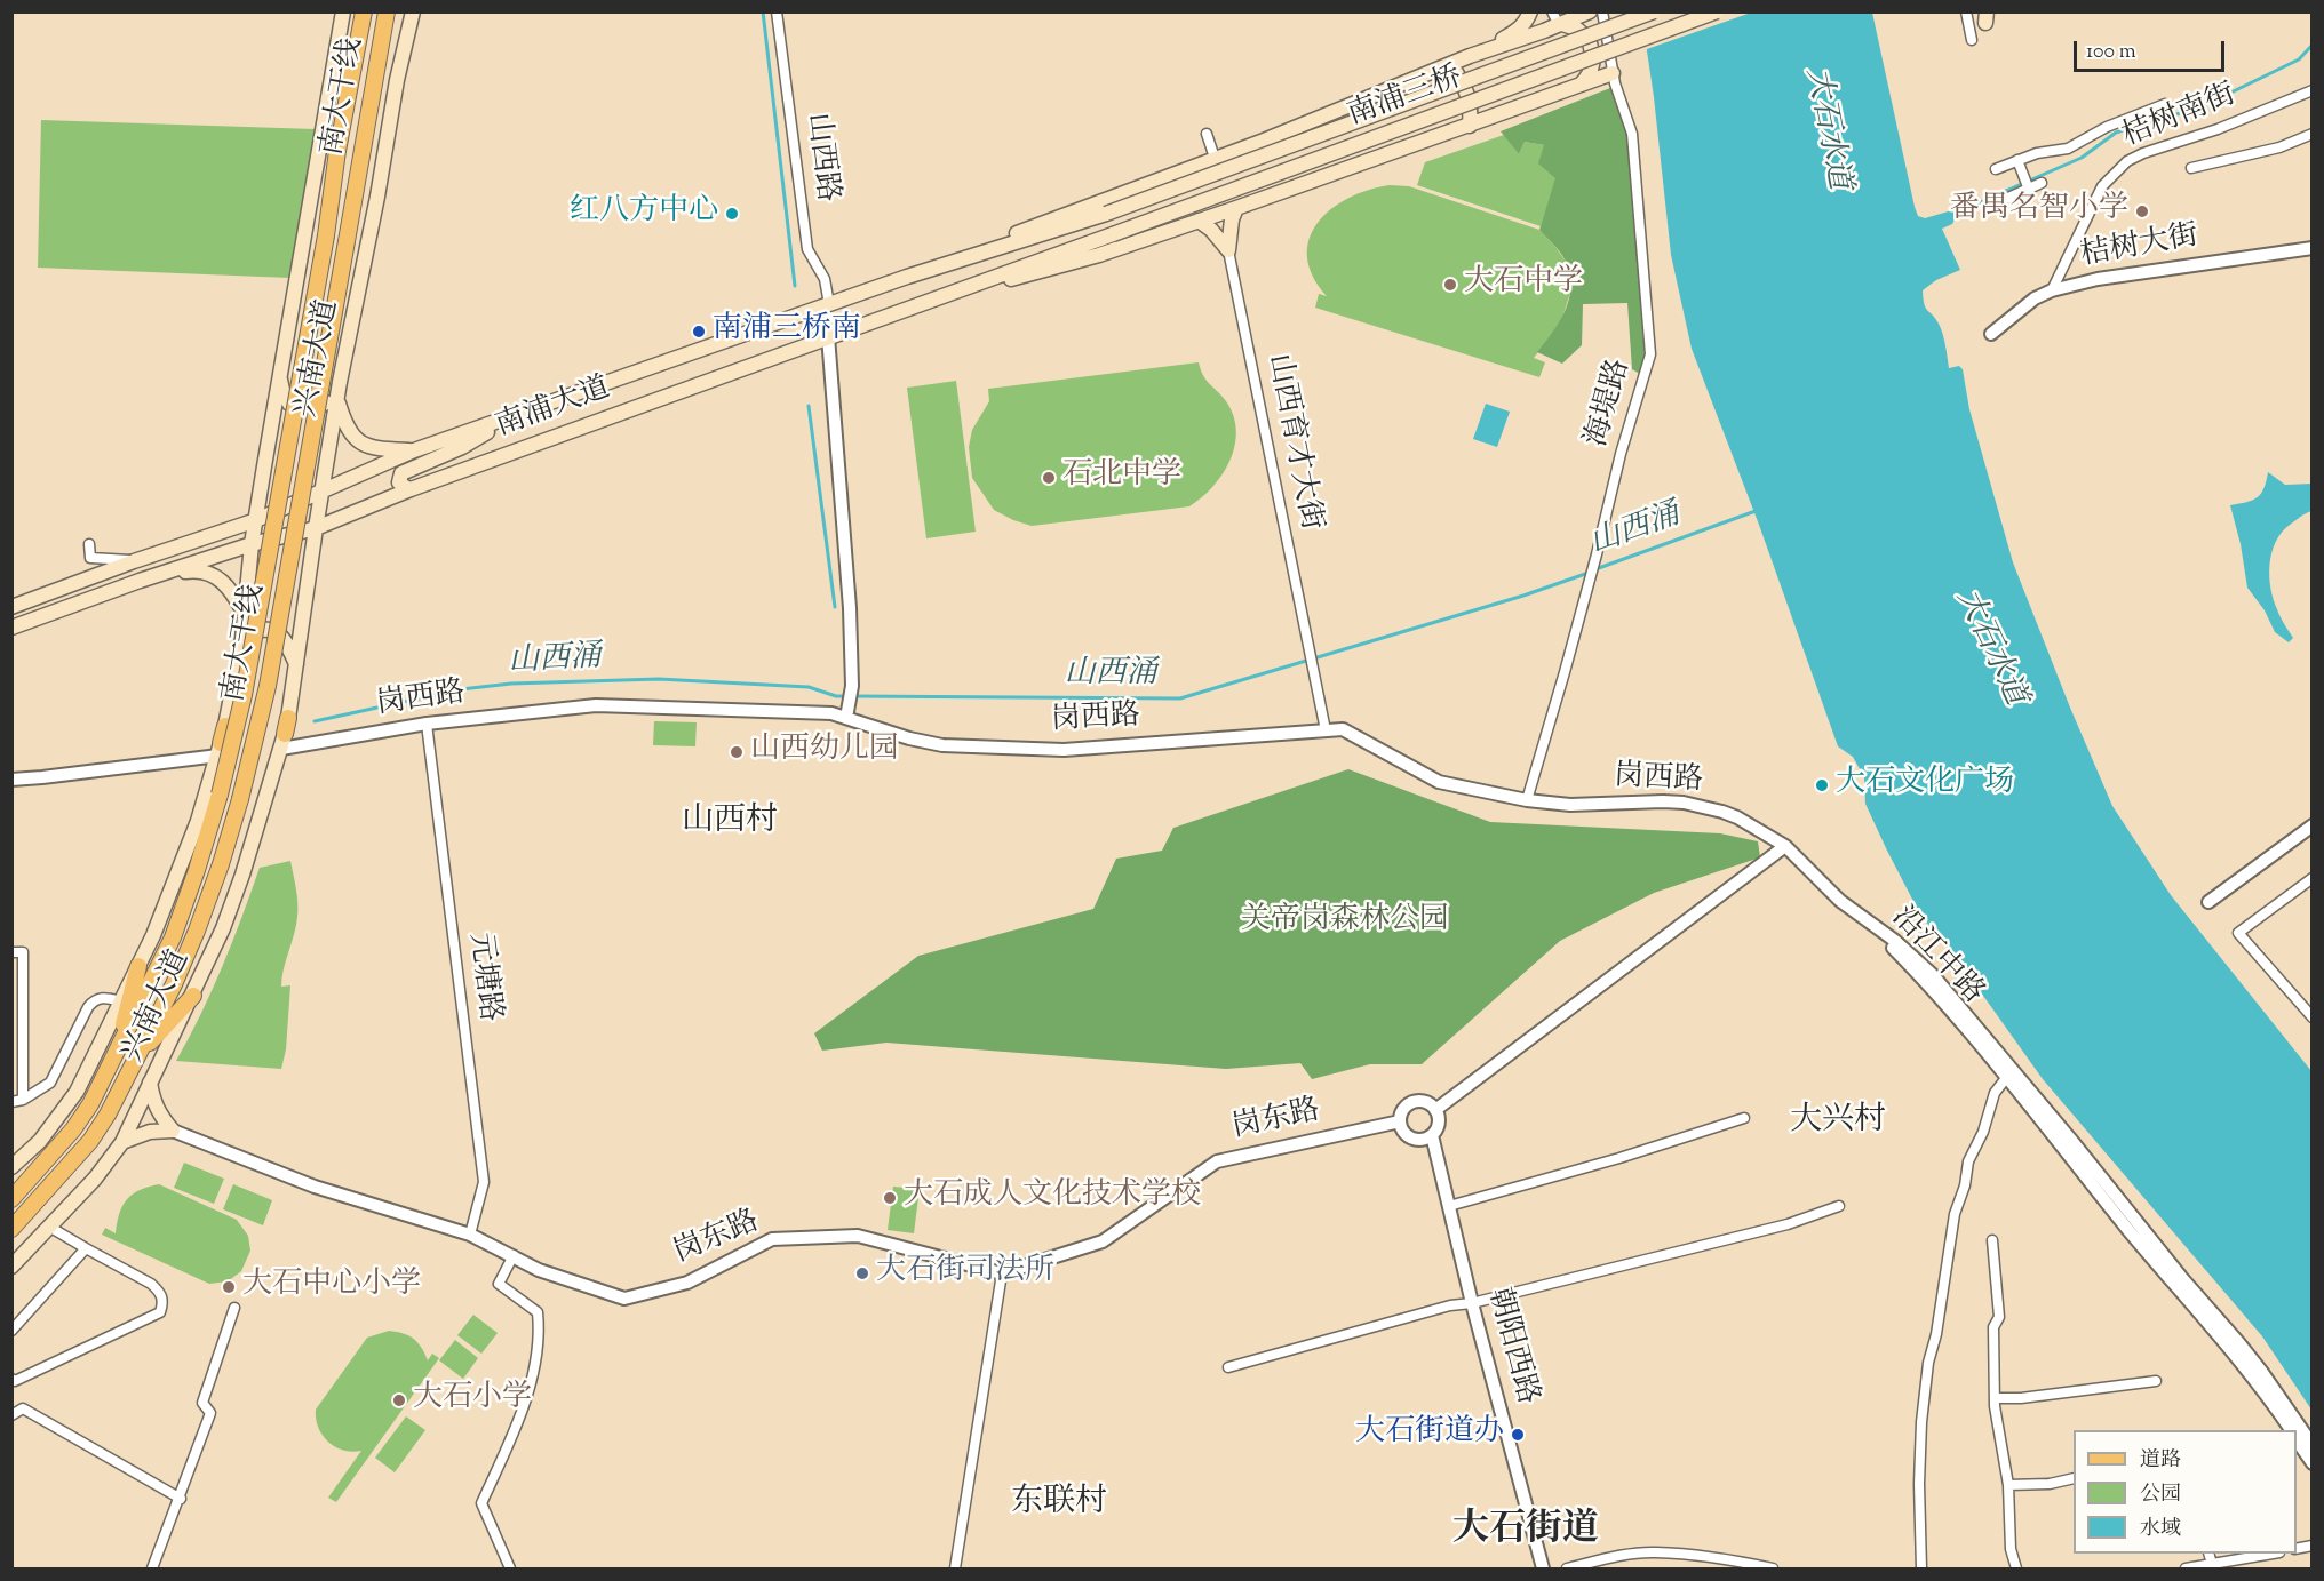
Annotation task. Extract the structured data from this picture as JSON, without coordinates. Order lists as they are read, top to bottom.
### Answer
{
  "streets": {
    "main road": [
      "南大干线",
      "南浦三桥",
      "兴南大道",
      "南浦大道"
    ],
    "street": [
      "桔树南街",
      "山西路",
      "桔树大街",
      "海堤路",
      "山西育才大街",
      "岗西路",
      "沿江中路",
      "元塘路",
      "岗东路",
      "朝阳西路"
    ]
  },
  "crossings": [
    ["南浦三桥", "南浦大道"],
    ["桔树南街", "桔树大街"],
    ["山西路", "南浦大道"],
    ["兴南大道", "南浦大道"],
    ["兴南大道", "岗西路"],
    ["海堤路", "岗西路"],
    ["山西育才大街", "岗西路"],
    ["岗西路", "沿江中路"],
    ["岗西路", "元塘路"],
    ["元塘路", "岗东路"],
    ["岗东路", "朝阳西路"]
  ],
  "districts": [
    "山西村",
    "大兴村",
    "东联村",
    "大石街道"
  ],
  "water": ["大石水道", "山西涌"],
  "parks": ["关帝岗森林公园"],
  "places": [
    "番禺名智小学",
    "红八方中心",
    "大石中学",
    "南浦三桥南",
    "石北中学",
    "山西幼儿园",
    "大石文化广场",
    "大石成人文化技术学校",
    "大石街司法所",
    "大石中心小学",
    "大石小学",
    "大石街道办"
  ],
  "legend": ["道路", "公园", "水域"],
  "scale_bar": "100 m"
}
